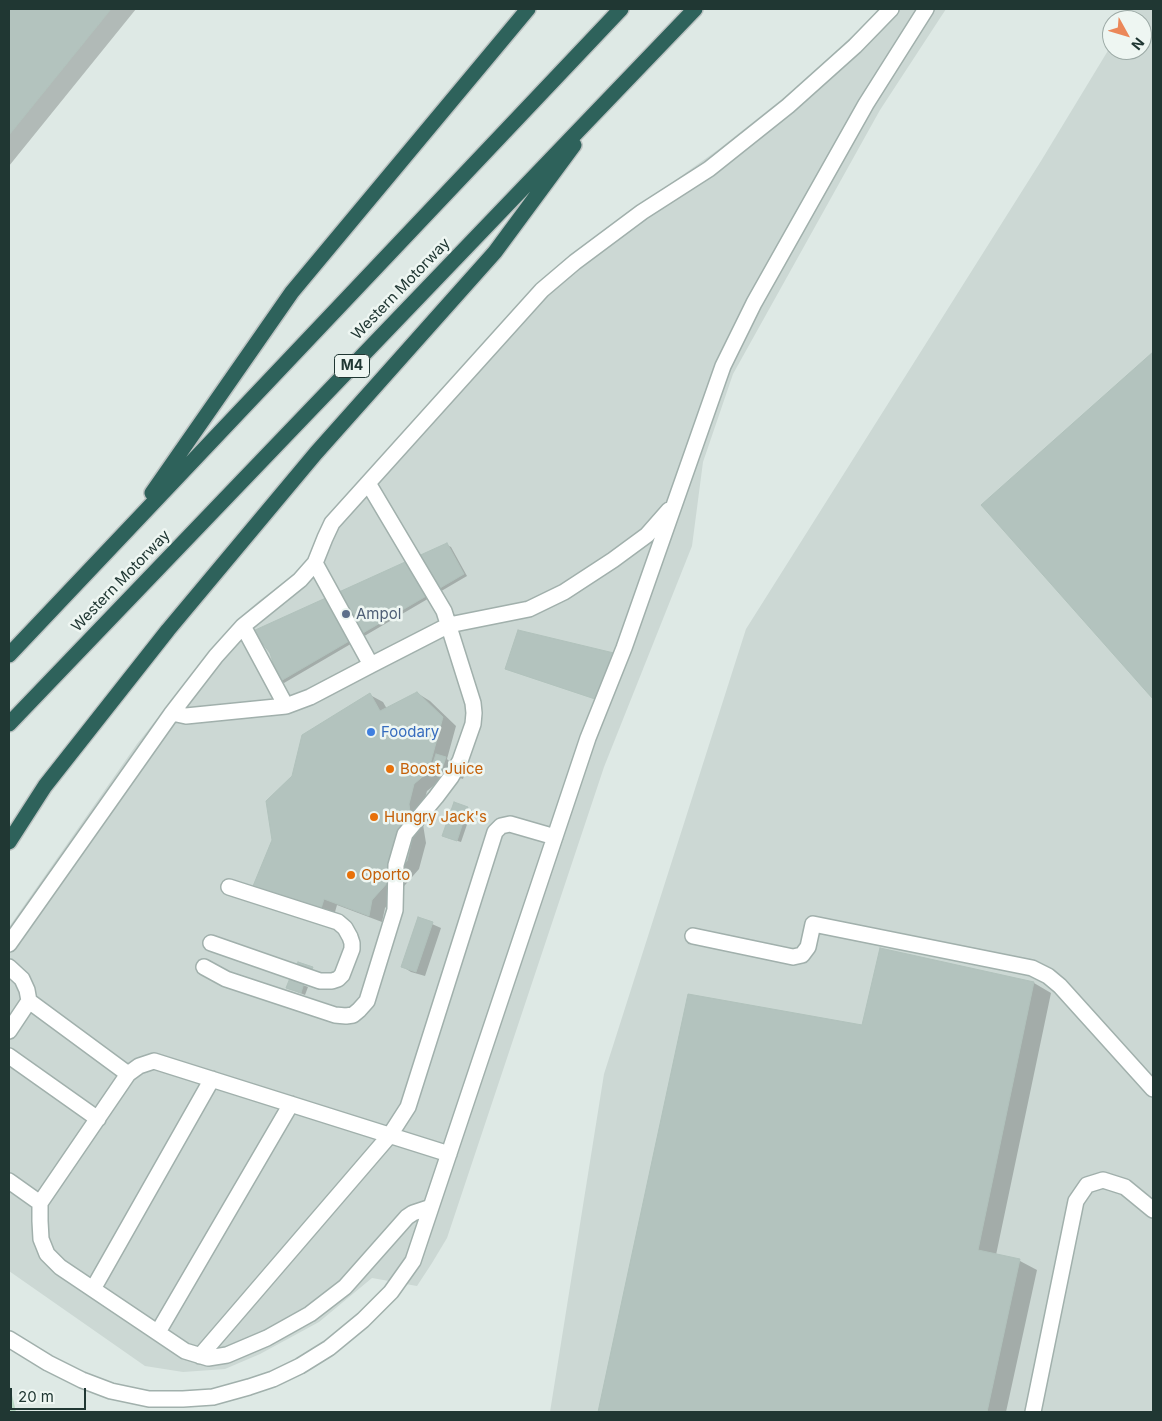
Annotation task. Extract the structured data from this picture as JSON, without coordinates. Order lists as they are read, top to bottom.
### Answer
{
  "streets": {
    "highway": ["Western Motorway", "M4"]
  },
  "places": [
    "Ampol",
    "Foodary",
    "Boost Juice",
    "Hungry Jack's",
    "Oporto"
  ],
  "scale_bar": "20 m",
  "north": "bottom right"
}
